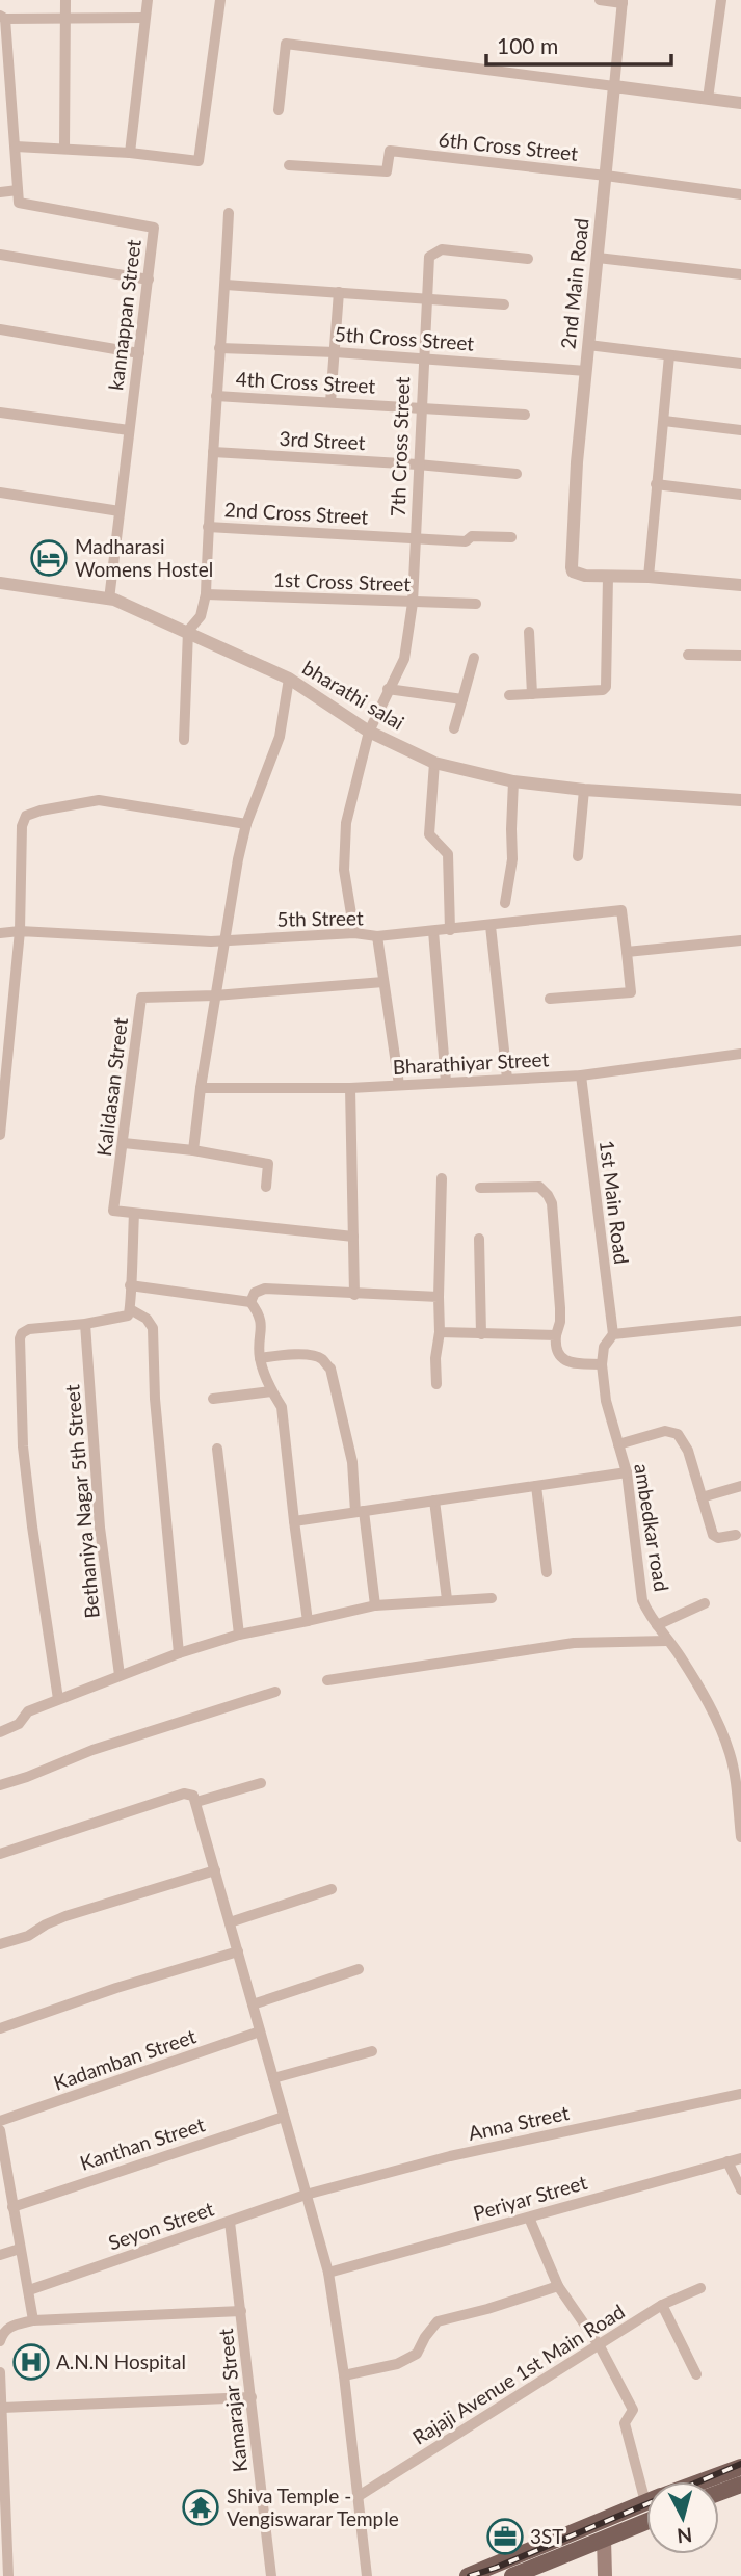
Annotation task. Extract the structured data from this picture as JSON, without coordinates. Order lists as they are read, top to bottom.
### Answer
{
  "streets": {
    "street": [
      "6th Cross Street",
      "2nd Main Road",
      "kannappan Street",
      "5th Cross Street",
      "4th Cross Street",
      "3rd Street",
      "7th Cross Street",
      "2nd Cross Street",
      "1st Cross Street",
      "bharathi salai",
      "5th Street",
      "Bharathiyar Street",
      "Kalidasan Street",
      "1st Main Road",
      "Bethaniya Nagar 5th Street",
      "ambedkar road",
      "Kadamban Street",
      "Anna Street",
      "Kanthan Street",
      "Periyar Street",
      "Seyon Street",
      "Rajaji Avenue 1st Main Road",
      "Kamarajar Street"
    ]
  },
  "crossings": [
    ["6th Cross Street", "2nd Main Road"],
    ["2nd Main Road", "5th Cross Street"],
    ["kannappan Street", "bharathi salai"],
    ["5th Cross Street", "7th Cross Street"],
    ["4th Cross Street", "7th Cross Street"],
    ["3rd Street", "7th Cross Street"],
    ["7th Cross Street", "2nd Cross Street"],
    ["7th Cross Street", "1st Cross Street"],
    ["7th Cross Street", "bharathi salai"],
    ["7th Cross Street", "5th Street"],
    ["Bharathiyar Street", "1st Main Road"],
    ["1st Main Road", "ambedkar road"],
    ["Anna Street", "Seyon Street"],
    ["Seyon Street", "Kamarajar Street"]
  ],
  "places": {
    "hotel": ["Madharasi Womens Hostel"],
    "hospital": ["A.N.N Hospital"],
    "temple": ["Shiva Temple - Vengiswarar Temple"],
    "office": ["3ST"]
  },
  "scale_bar": "100 m",
  "north": "bottom"
}
